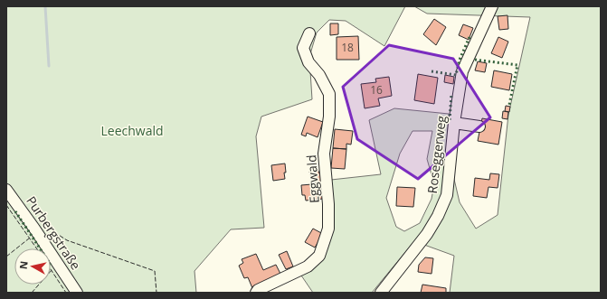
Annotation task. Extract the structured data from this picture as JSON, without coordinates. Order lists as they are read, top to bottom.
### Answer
{
  "streets": {
    "street": ["Roseggerweg", "Eggwald", "Purbergstraße"]
  },
  "parks": ["Leechwald"],
  "house_numbers": ["18", "16"],
  "north": "left"
}
